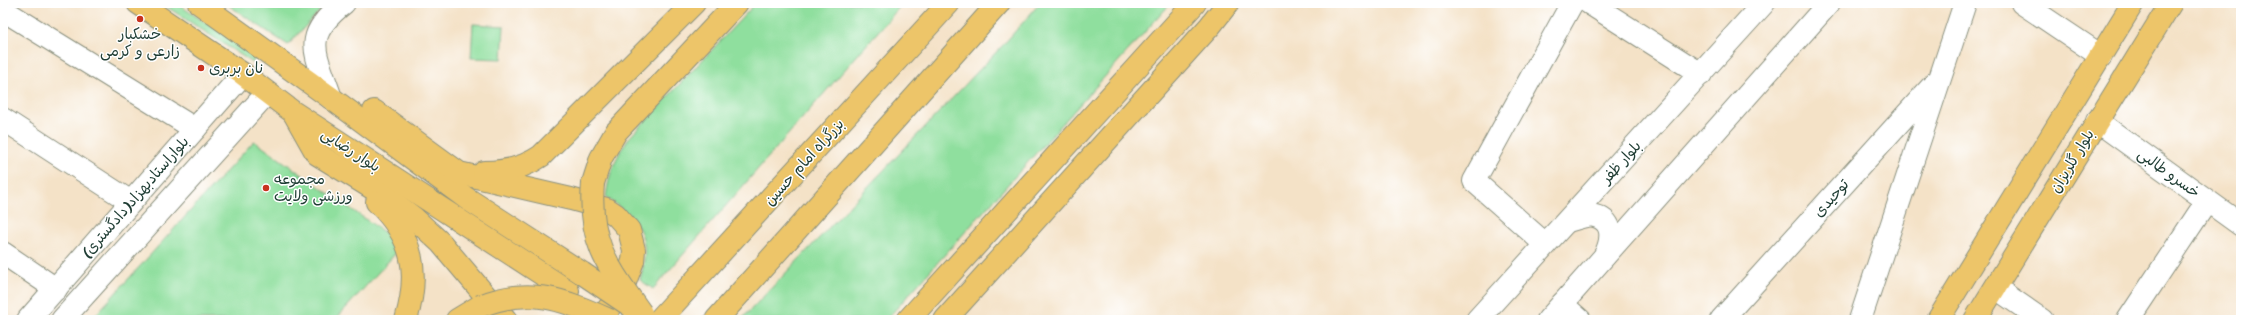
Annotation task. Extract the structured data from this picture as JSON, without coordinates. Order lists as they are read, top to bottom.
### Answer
{
  "streets": {
    "main road": ["بلوار رضایی", "بلوار گلریزان", "بزرگراه امام حسین"],
    "street": [
      "بلوار ظفر",
      "خسرو طالبی",
      "بلواراستادبهزاد(دادگستری)",
      "توحیدی"
    ]
  },
  "crossings": [
    ["بلوار رضایی", "بزرگراه امام حسین"],
    ["بلوار رضایی", "بلواراستادبهزاد(دادگستری)"],
    ["بلوار گلریزان", "خسرو طالبی"]
  ],
  "places": ["خشکبار زارعی و کرمی", "نان بربری", "مجموعه ورزشی ولایت"]
}
